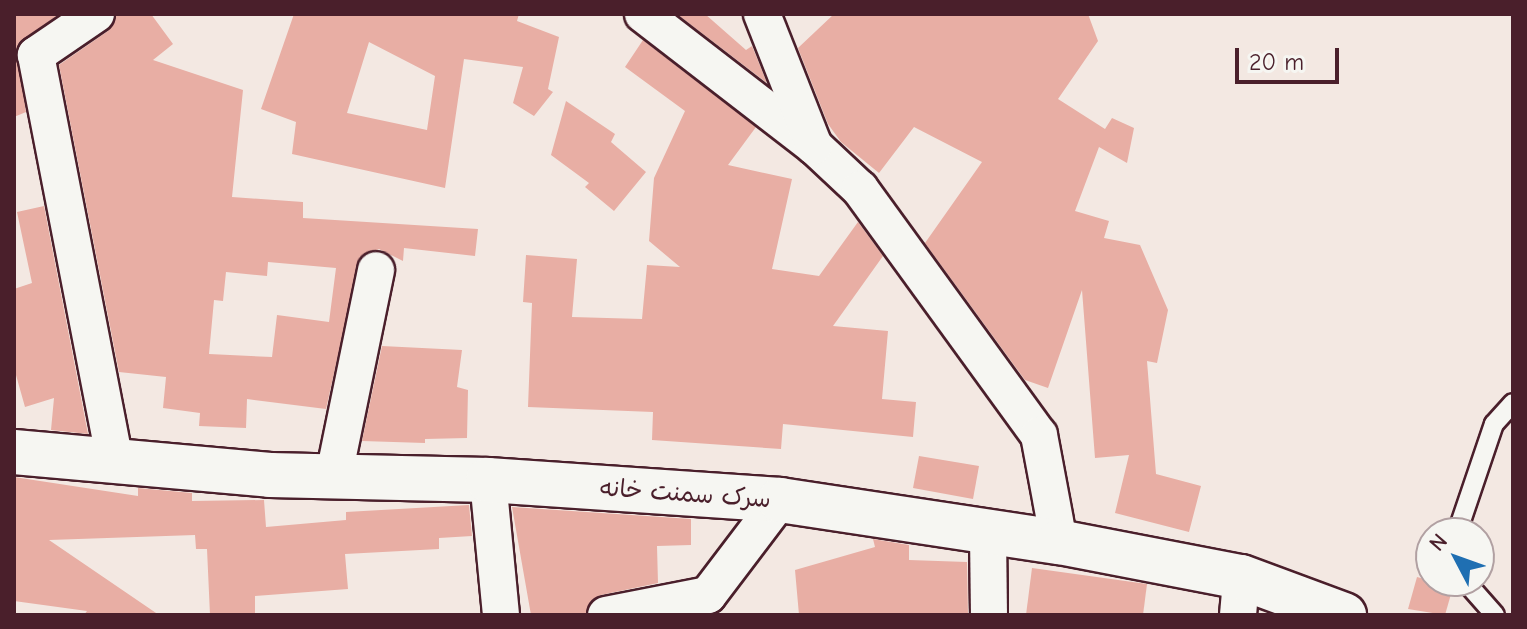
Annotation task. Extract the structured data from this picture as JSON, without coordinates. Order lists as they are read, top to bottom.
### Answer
{
  "streets": {
    "street": ["سرک سمنت خانه"]
  },
  "scale_bar": "20 m",
  "north": "top left"
}
